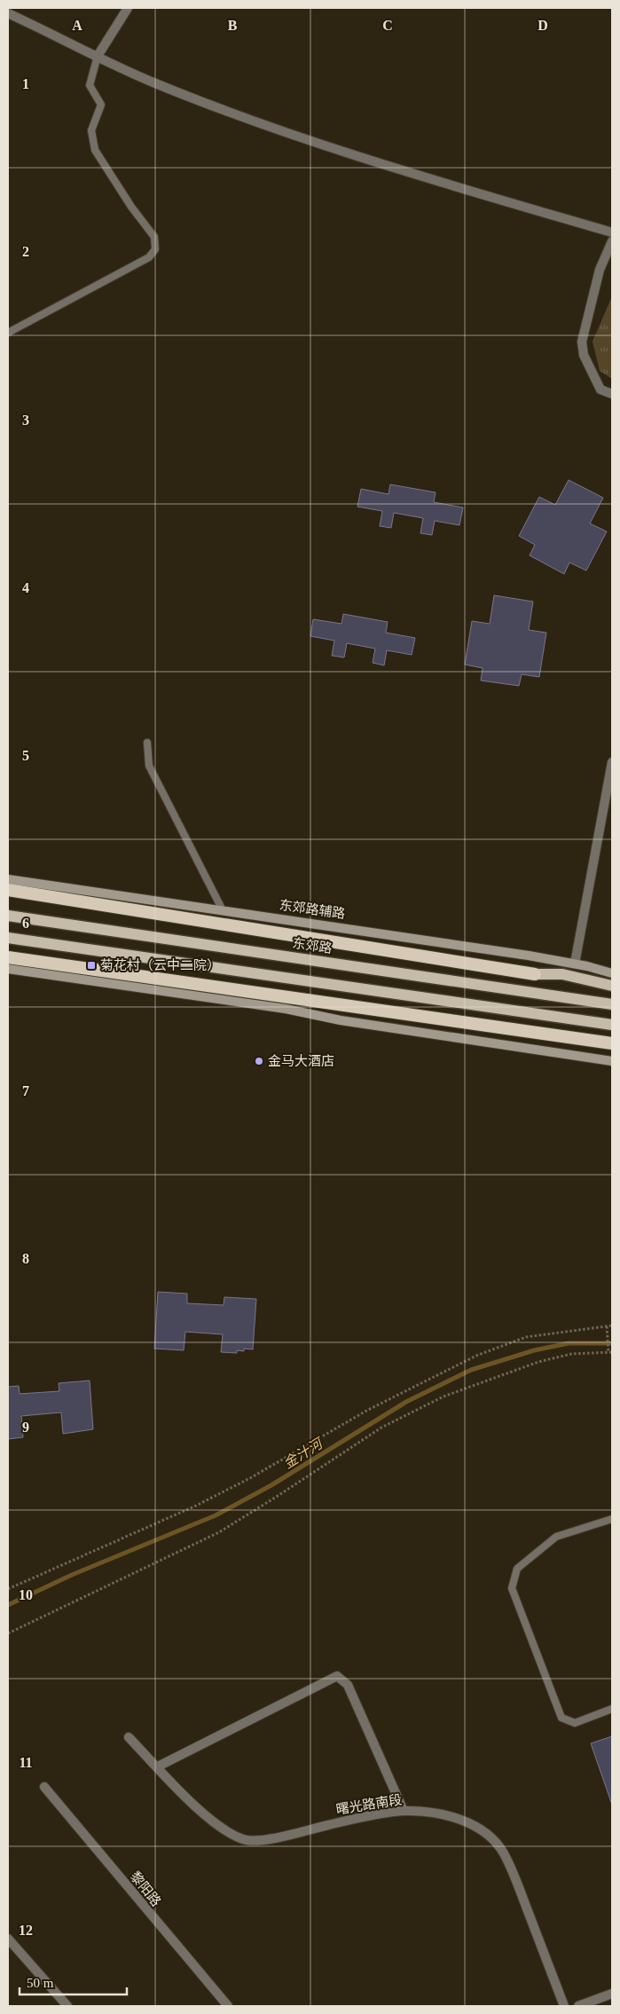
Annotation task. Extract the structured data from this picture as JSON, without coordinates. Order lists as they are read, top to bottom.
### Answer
{
  "streets": {
    "main road": ["东郊路辅路", "东郊路"],
    "street": ["曙光路南段", "黎阳路"]
  },
  "water": ["金汁河"],
  "places": {
    "transit": ["菊花村（云中二院）"],
    "other": ["金马大酒店"]
  },
  "scale_bar": "50 m",
  "grid": {
    "columns": [
      "A",
      "B",
      "C",
      "D"
    ],
    "rows": [
      "1",
      "2",
      "3",
      "4",
      "5",
      "6",
      "7",
      "8",
      "9",
      "10",
      "11",
      "12"
    ]
  }
}
